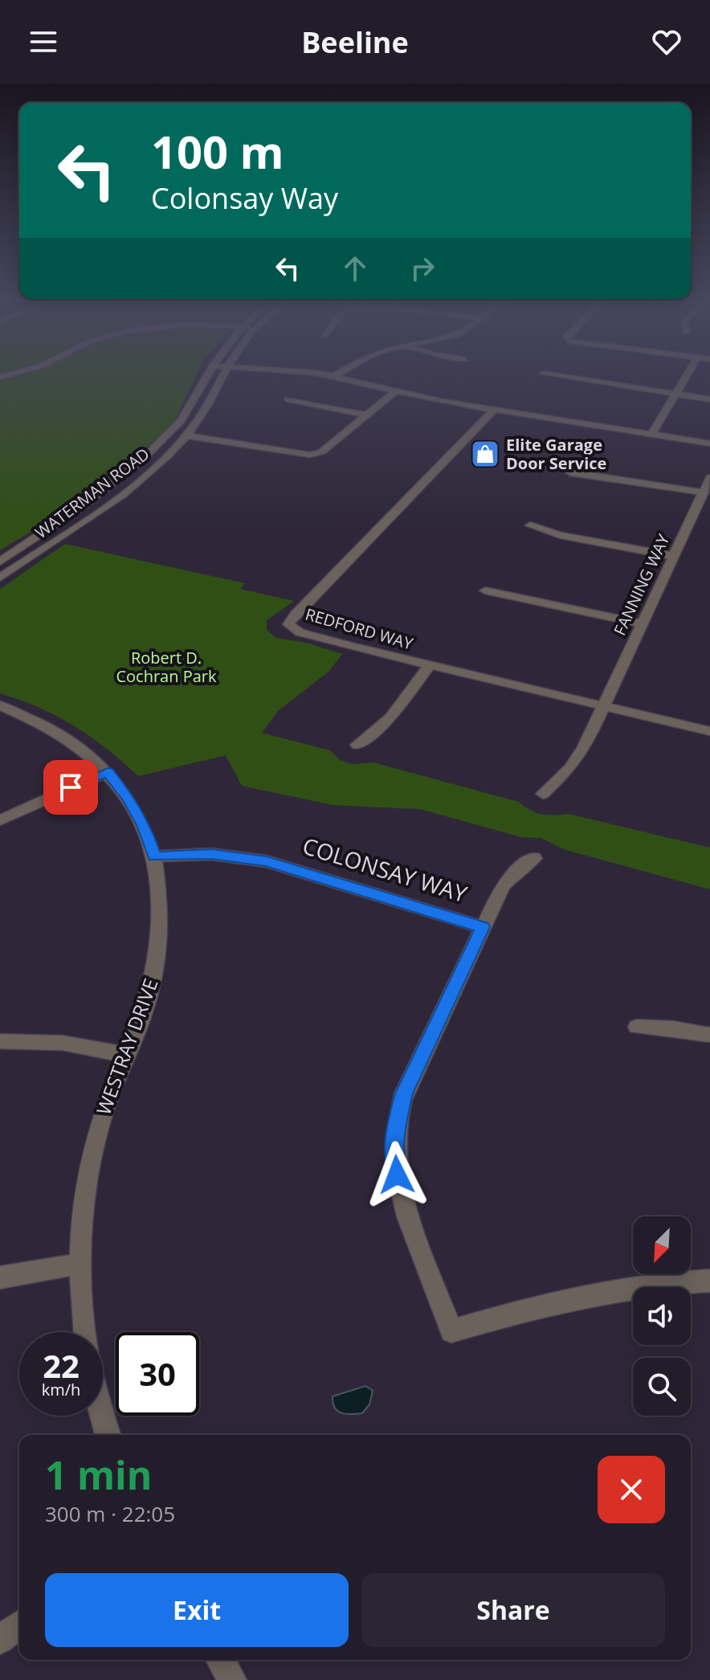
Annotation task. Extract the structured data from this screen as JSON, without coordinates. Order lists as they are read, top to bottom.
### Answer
{
  "streets": {
    "street": [
      "WATERMAN ROAD",
      "FANNING WAY",
      "REDFORD WAY",
      "COLONSAY WAY",
      "WESTRAY DRIVE"
    ]
  },
  "crossings": [
    ["FANNING WAY", "REDFORD WAY"],
    ["COLONSAY WAY", "WESTRAY DRIVE"]
  ],
  "parks": ["Robert D. Cochran Park"],
  "places": {
    "shop": ["Elite Garage Door Service"]
  },
  "north": "bottom left",
  "page": {
    "header": "Beeline",
    "turn": ["100 m", "Colonsay Way"],
    "speed": "22 km/h",
    "limit": "30",
    "heading": ["1 min", "300 m · 22:05"],
    "buttons": ["Exit", "Share"]
  }
}
